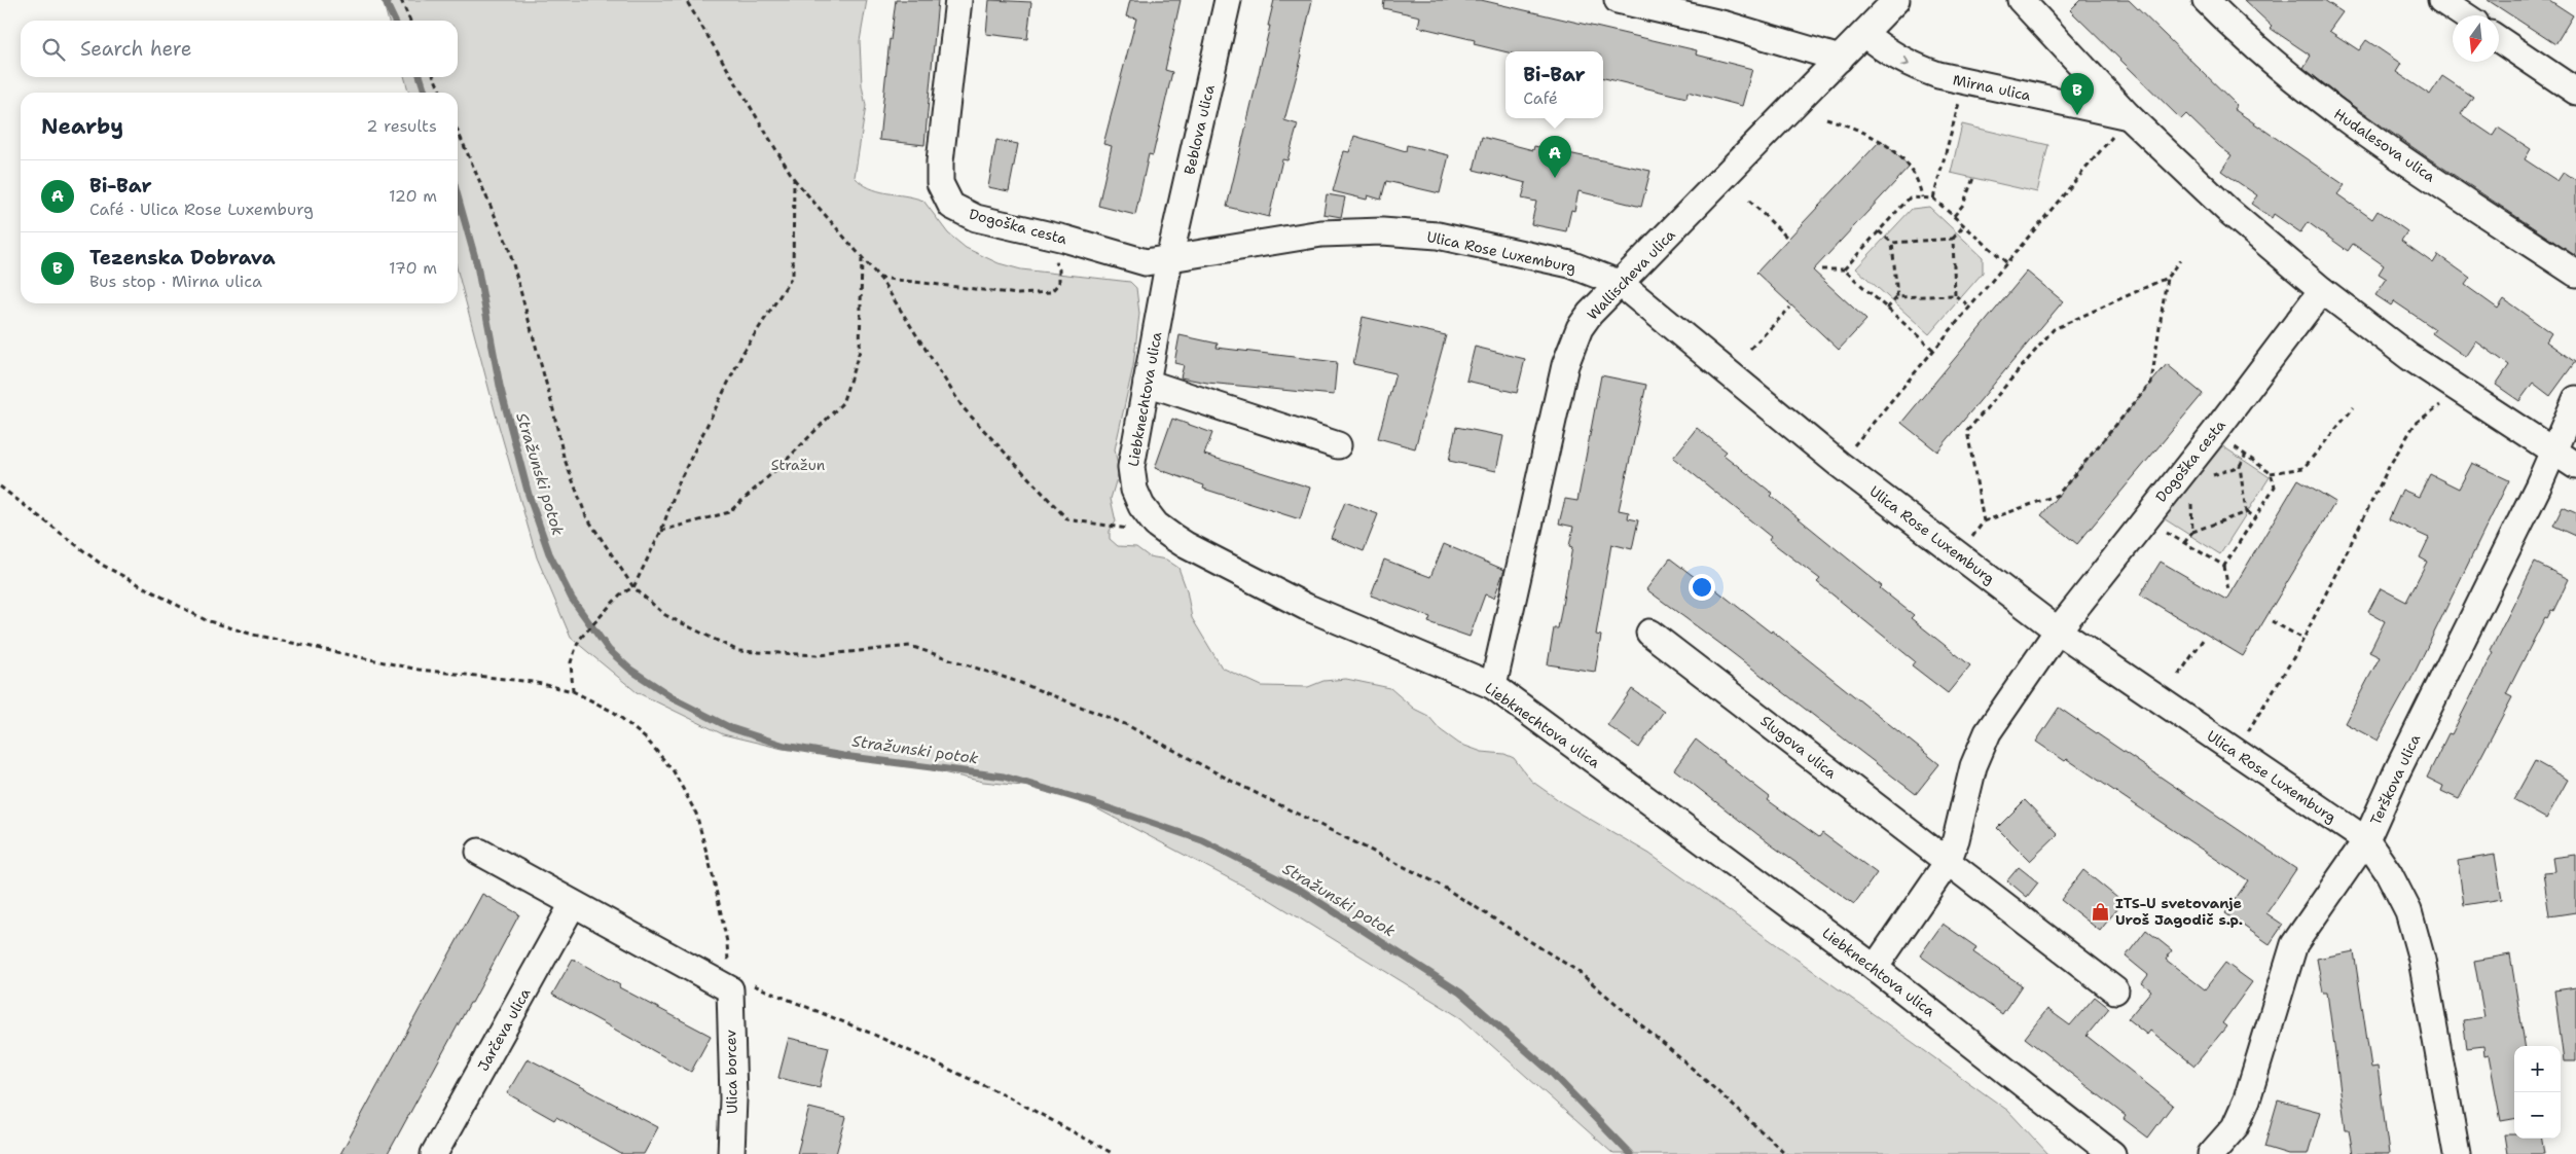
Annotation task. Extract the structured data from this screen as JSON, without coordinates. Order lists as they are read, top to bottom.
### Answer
{
  "streets": {
    "street": [
      "Mirna ulica",
      "Beblova ulica",
      "Hudalesova ulica",
      "Dogoška cesta",
      "Ulica Rose Luxemburg",
      "Wallischeva ulica",
      "Liebknechtova ulica",
      "Slugova ulica",
      "Terškova ulica",
      "Jarčeva ulica",
      "Ulica borcev"
    ]
  },
  "crossings": [
    ["Mirna ulica", "Wallischeva ulica"],
    ["Beblova ulica", "Dogoška cesta"],
    ["Beblova ulica", "Ulica Rose Luxemburg"],
    ["Beblova ulica", "Liebknechtova ulica"],
    ["Dogoška cesta", "Ulica Rose Luxemburg"],
    ["Dogoška cesta", "Liebknechtova ulica"],
    ["Ulica Rose Luxemburg", "Wallischeva ulica"],
    ["Ulica Rose Luxemburg", "Liebknechtova ulica"],
    ["Ulica Rose Luxemburg", "Terškova ulica"],
    ["Wallischeva ulica", "Liebknechtova ulica"]
  ],
  "one_way": ["Mirna ulica"],
  "water": ["Stražunski potok"],
  "parks": ["Stražun"],
  "places": {
    "shop": ["ITS-U svetovanje Uroš Jagodič s.p."]
  },
  "north": "bottom",
  "page": {
    "search": "Search here",
    "popup": ["Bi-Bar", "Café"],
    "pins": ["B", "A"],
    "heading": ["Nearby", "2 results"],
    "list": [
      {
        "mark": "A",
        "name": "Bi-Bar",
        "note": "Café · Ulica Rose Luxemburg",
        "value": "120 m"
      },
      {
        "mark": "B",
        "name": "Tezenska Dobrava",
        "note": "Bus stop · Mirna ulica",
        "value": "170 m"
      }
    ],
    "map_buttons": ["+", "−"]
  }
}
